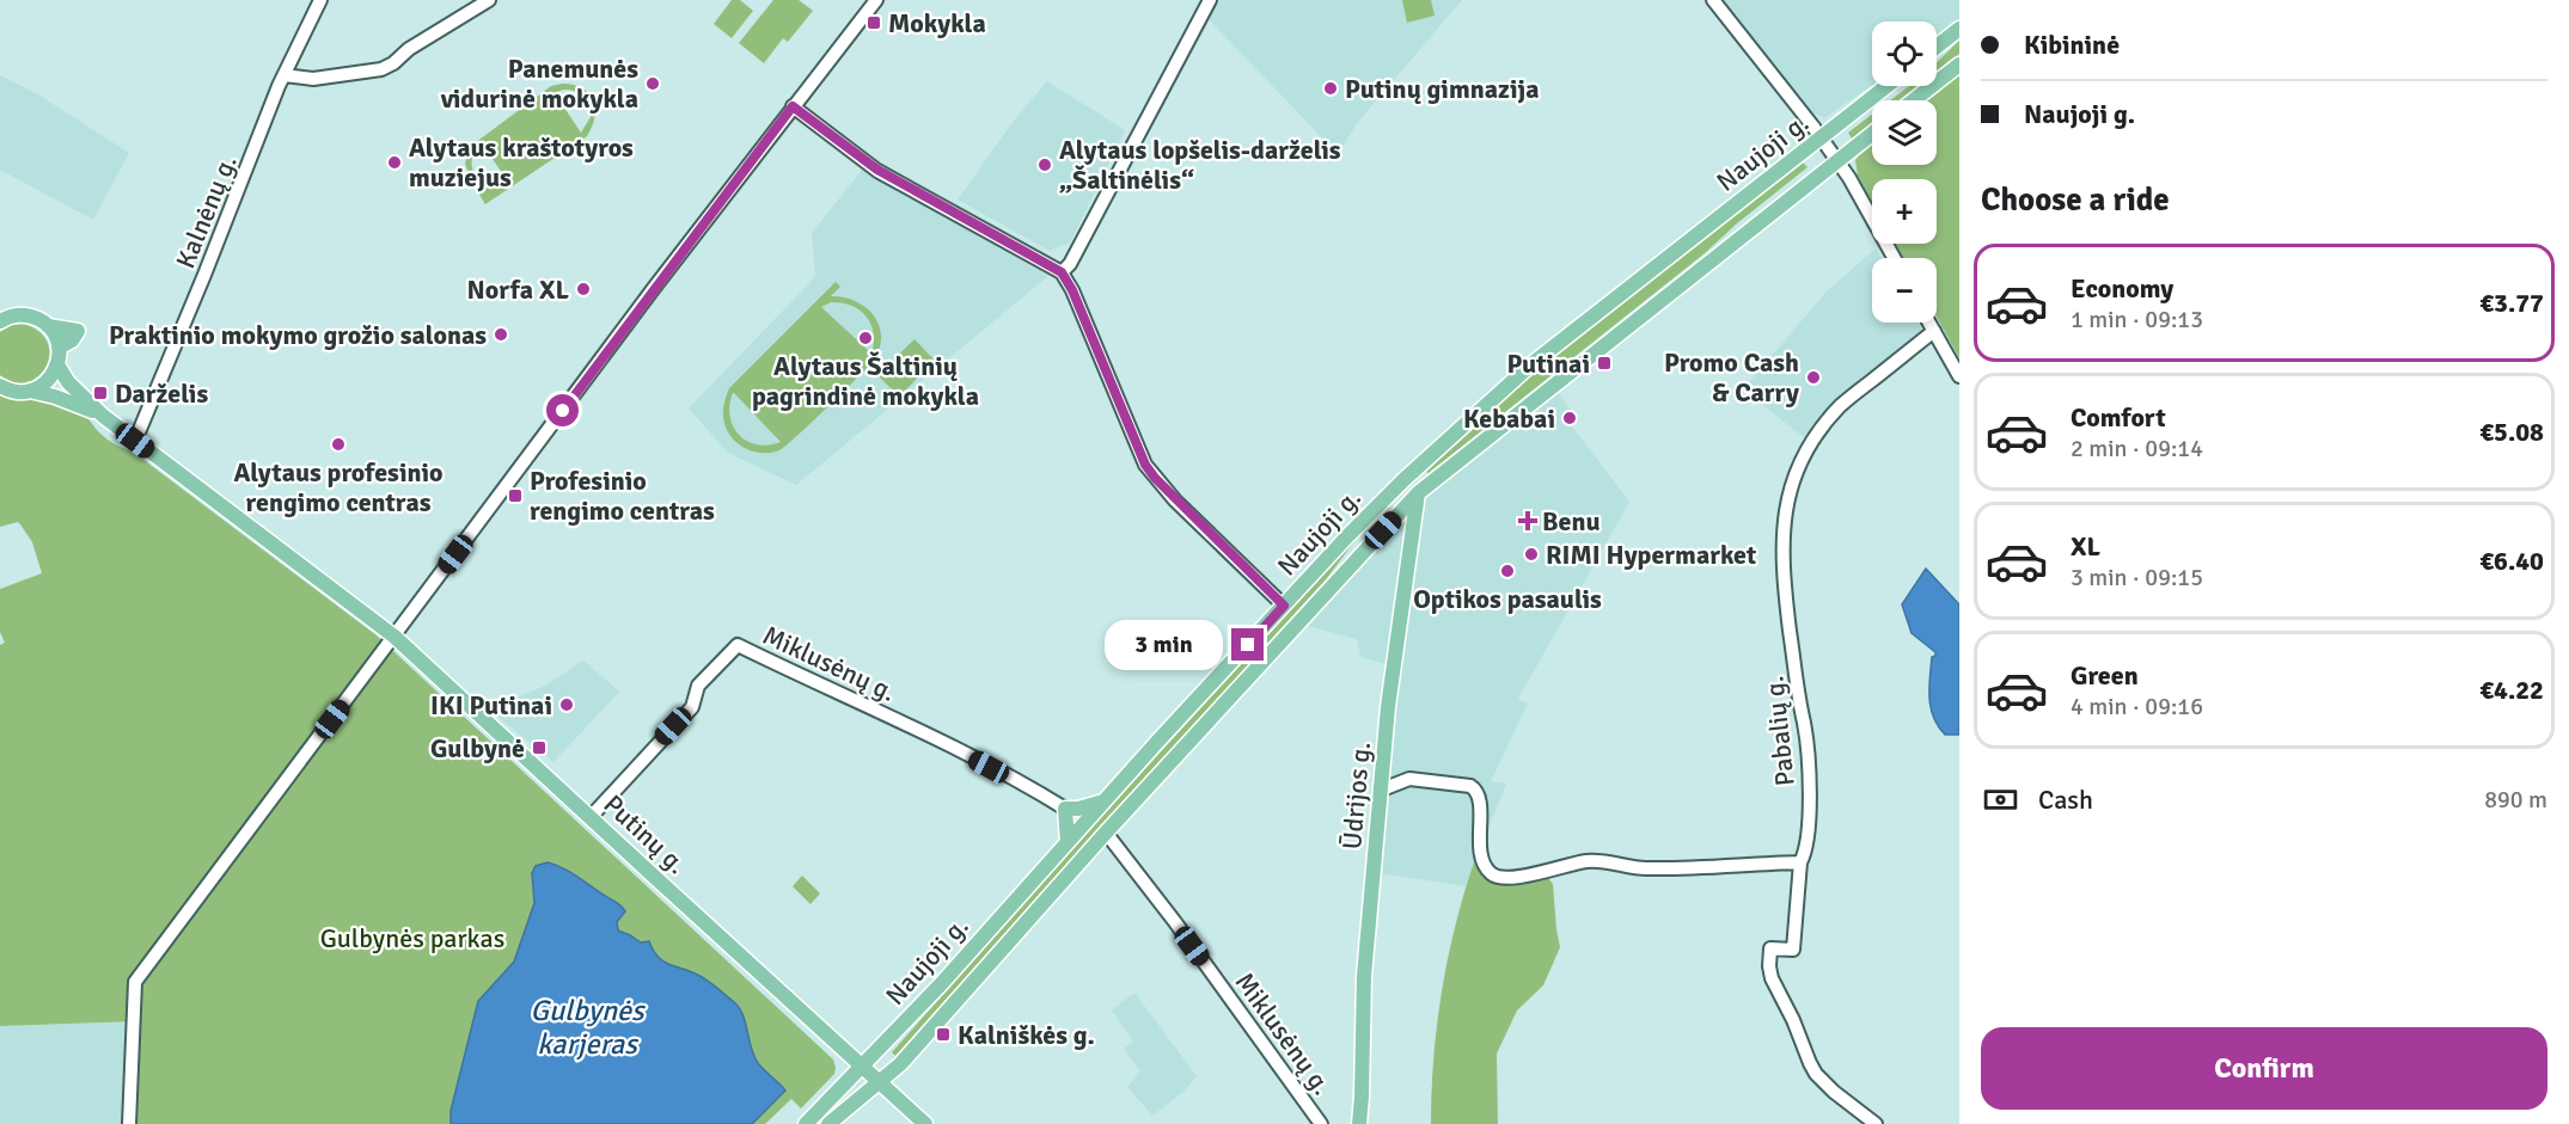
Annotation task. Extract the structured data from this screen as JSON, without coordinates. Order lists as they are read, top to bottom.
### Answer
{
  "streets": {
    "main road": ["Naujoji g.", "Ūdrijos g.", "Putinų g."],
    "street": ["Kalnėnų g.", "Miklusėnų g.", "Pabalių g."]
  },
  "crossings": [
    ["Naujoji g.", "Miklusėnų g."],
    ["Naujoji g.", "Ūdrijos g."],
    ["Naujoji g.", "Putinų g."],
    ["Kalnėnų g.", "Putinų g."],
    ["Miklusėnų g.", "Putinų g."]
  ],
  "water": ["Gulbynės karjeras"],
  "parks": ["Gulbynės parkas"],
  "places": {
    "transit": [
      "Mokykla",
      "Putinai",
      "Darželis",
      "Profesinio rengimo centras",
      "Gulbynė",
      "Kalniškės g."
    ],
    "other": [
      "Panemunės vidurinė mokykla",
      "Putinų gimnazija",
      "Alytaus kraštotyros muziejus",
      "Alytaus lopšelis-darželis „Šaltinėlis“",
      "Norfa XL",
      "Praktinio mokymo grožio salonas",
      "Alytaus Šaltinių pagrindinė mokykla",
      "Promo Cash & Carry",
      "Kebabai",
      "Alytaus profesinio rengimo centras",
      "RIMI Hypermarket",
      "Optikos pasaulis",
      "IKI Putinai"
    ],
    "health": ["Benu"]
  },
  "page": {
    "banner": ["Kibininė", "Naujoji g."],
    "map_buttons": ["+", "−"],
    "heading": "Choose a ride",
    "list": [
      {
        "name": "Economy",
        "note": "1 min · 09:13",
        "value": "€3.77"
      },
      {
        "name": "Comfort",
        "note": "2 min · 09:14",
        "value": "€5.08"
      },
      {
        "name": "XL",
        "note": "3 min · 09:15",
        "value": "€6.40"
      },
      {
        "name": "Green",
        "note": "4 min · 09:16",
        "value": "€4.22"
      }
    ],
    "bubble": "3 min",
    "pay": ["Cash", "890 m"],
    "buttons": "Confirm"
  }
}
